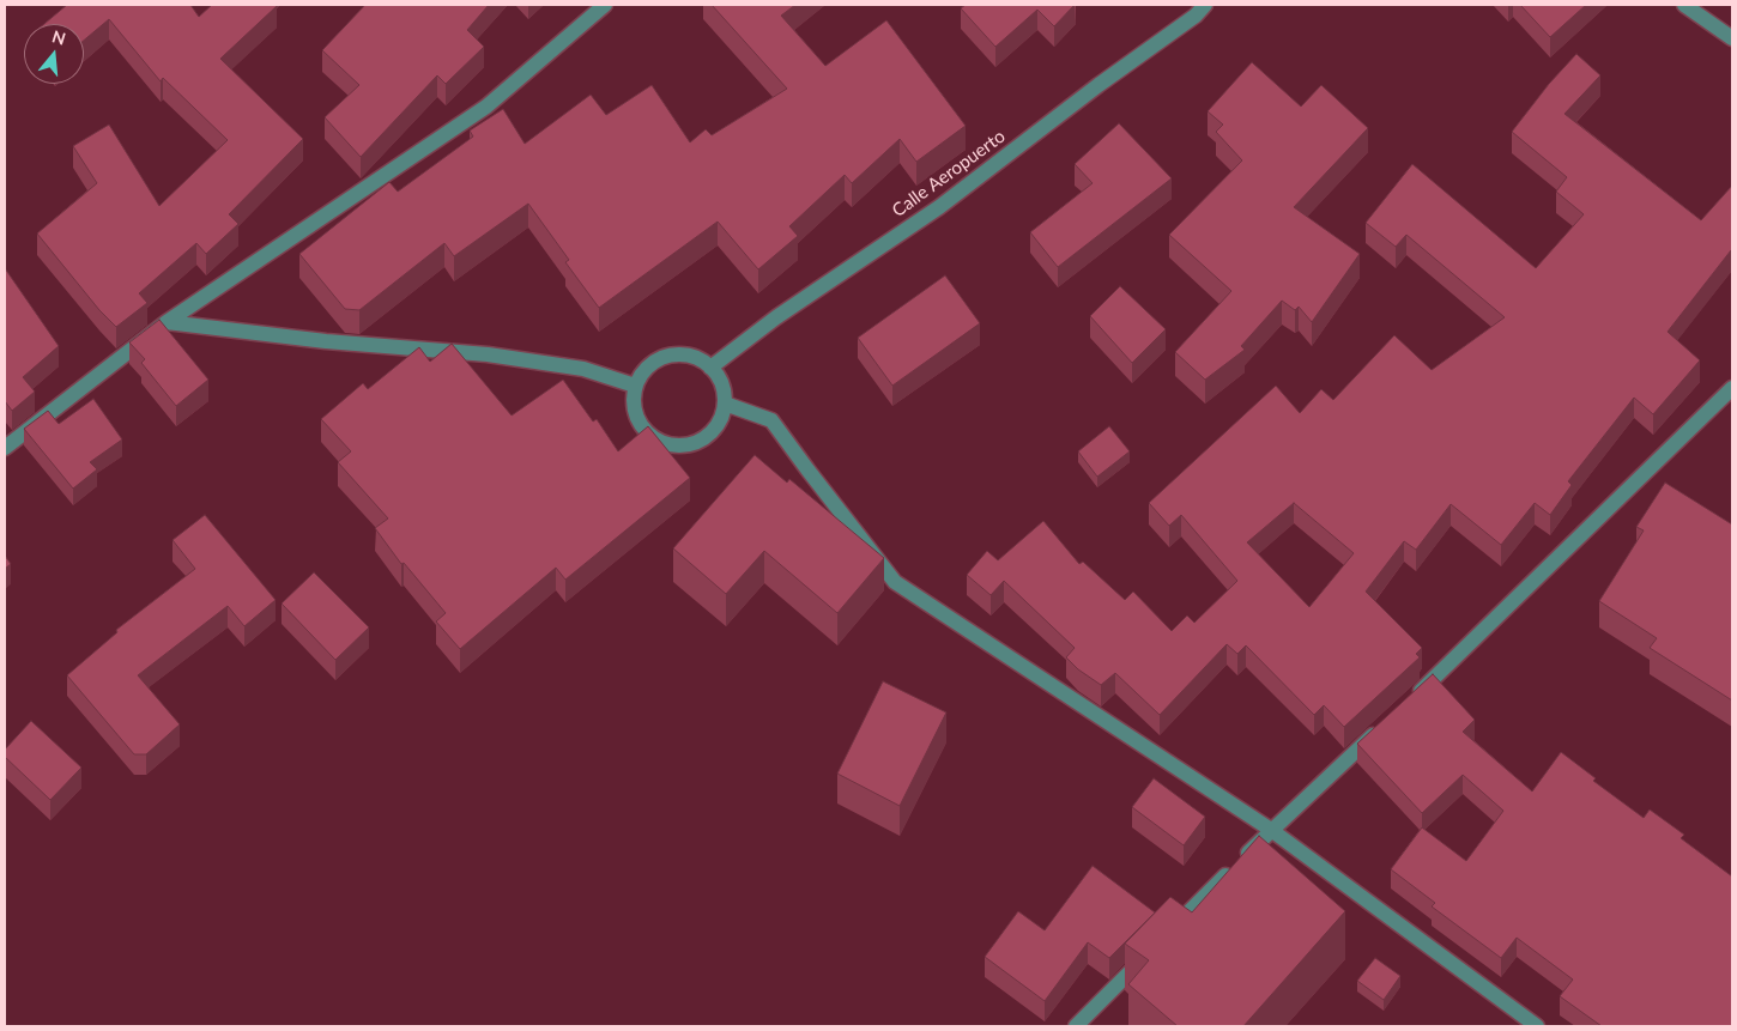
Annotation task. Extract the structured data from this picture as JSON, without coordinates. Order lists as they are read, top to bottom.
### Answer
{
  "streets": {
    "street": ["Calle Aeropuerto"]
  },
  "north": "top"
}
